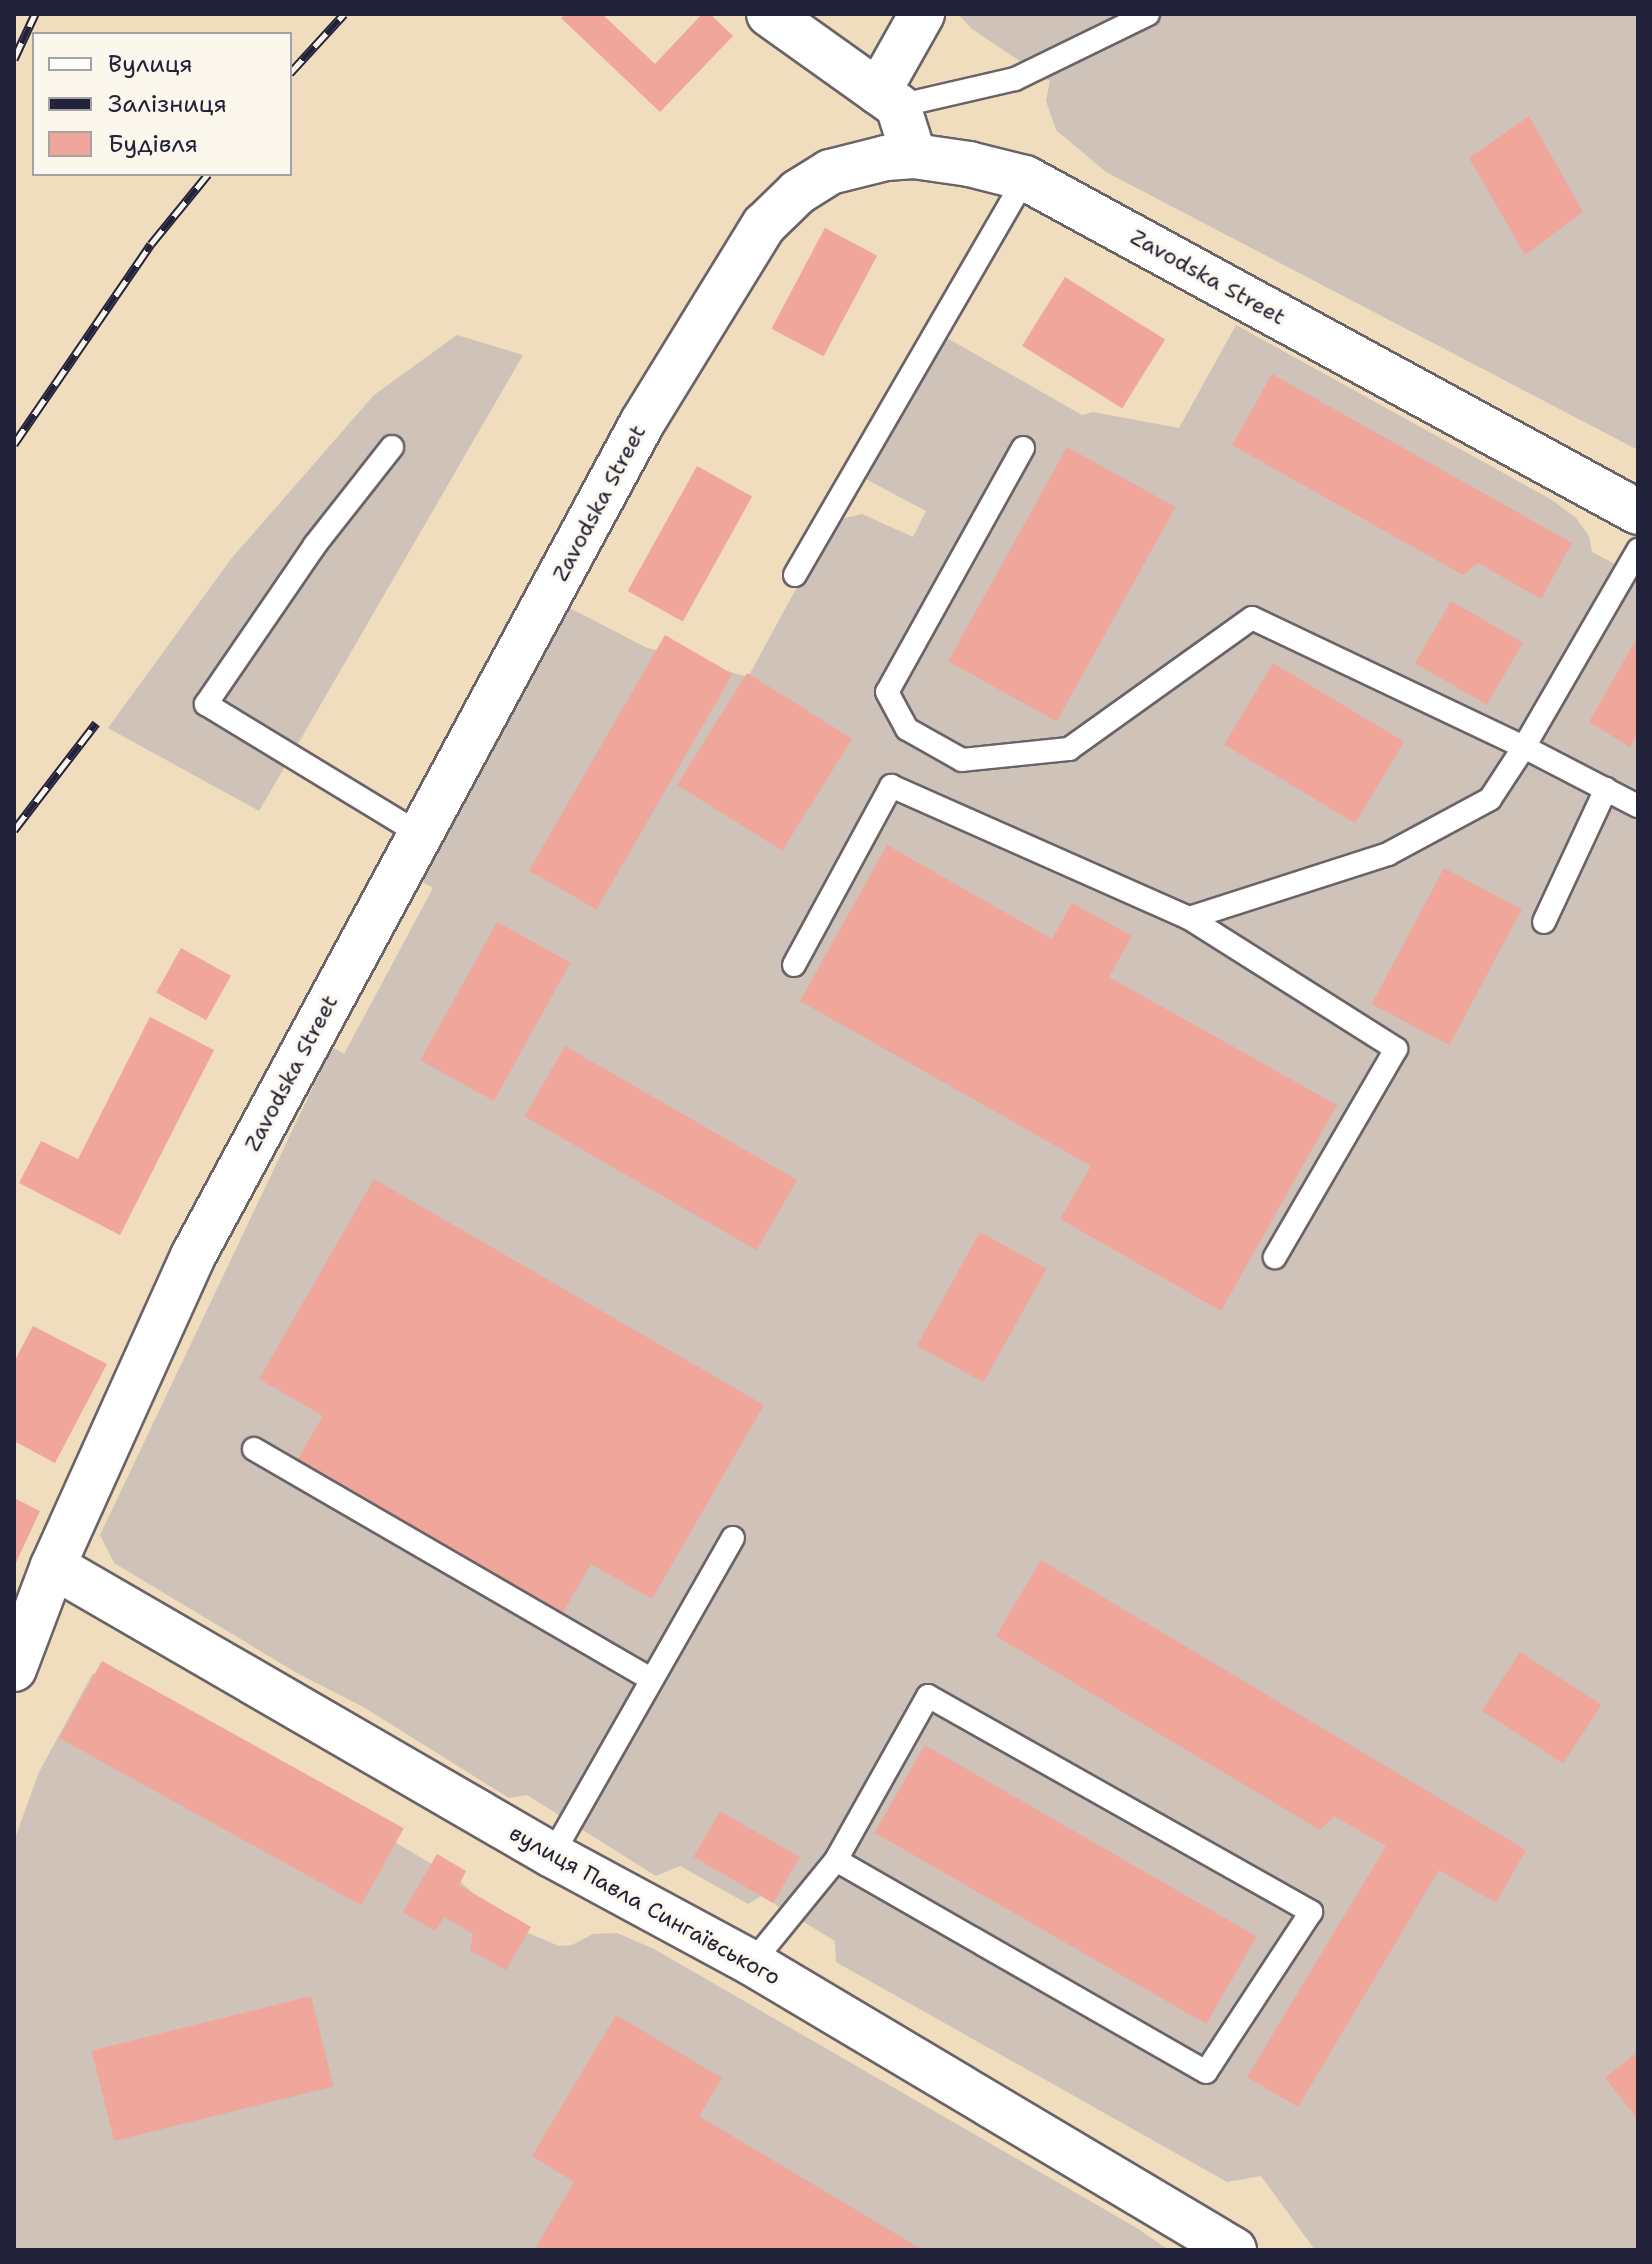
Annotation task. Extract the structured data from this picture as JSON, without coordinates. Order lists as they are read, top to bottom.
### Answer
{
  "streets": {
    "street": ["Zavodska Street", "вулиця Павла Сингаївського"]
  },
  "crossings": [
    ["Zavodska Street", "вулиця Павла Сингаївського"]
  ],
  "legend": ["Вулиця", "Залізниця", "Будівля"]
}
